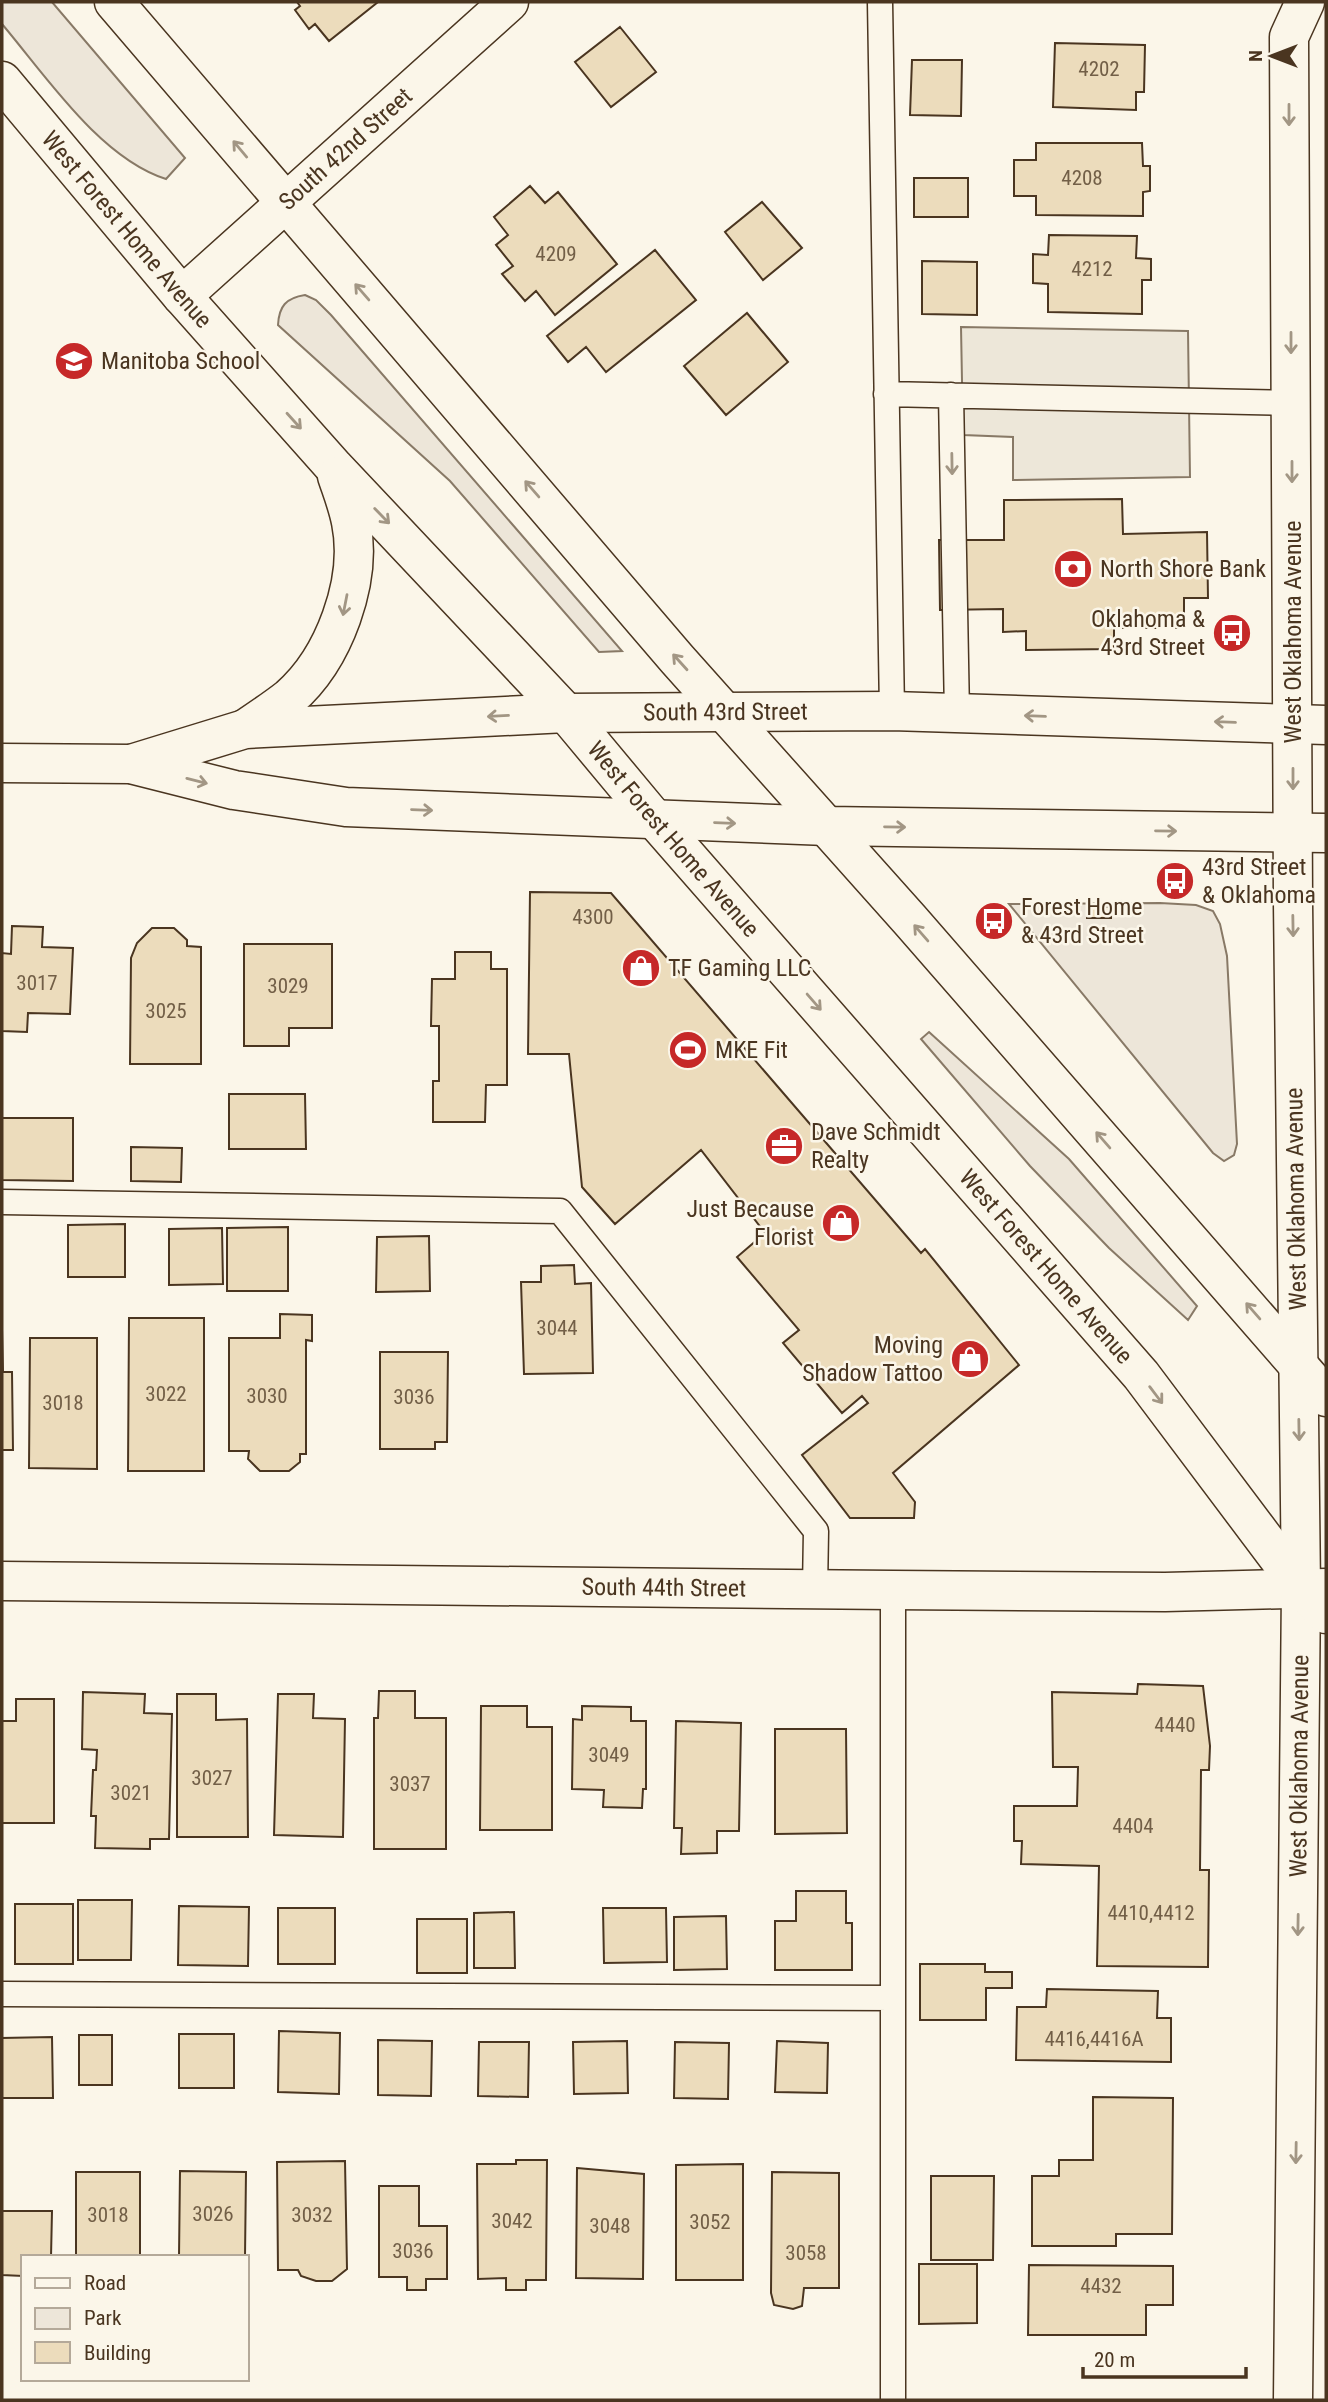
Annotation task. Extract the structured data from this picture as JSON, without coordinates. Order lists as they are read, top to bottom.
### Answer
{
  "streets": {
    "main road": [
      "South 42nd Street",
      "West Forest Home Avenue",
      "West Oklahoma Avenue",
      "South 43rd Street",
      "South 44th Street"
    ]
  },
  "crossings": [
    ["South 42nd Street", "West Forest Home Avenue"],
    ["West Forest Home Avenue", "West Oklahoma Avenue"],
    ["West Forest Home Avenue", "South 43rd Street"],
    ["West Forest Home Avenue", "South 44th Street"],
    ["West Oklahoma Avenue", "South 43rd Street"],
    ["West Oklahoma Avenue", "South 44th Street"]
  ],
  "one_way": ["West Oklahoma Avenue"],
  "places": {
    "school or university": ["Manitoba School"],
    "bank": ["North Shore Bank"],
    "bus stop": ["Oklahoma & 43rd Street", "43rd Street & Oklahoma", "Forest Home & 43rd Street"],
    "shop": ["TF Gaming LLC", "Just Because Florist", "Moving Shadow Tattoo"],
    "sports": ["MKE Fit"],
    "office": ["Dave Schmidt Realty"]
  },
  "house_numbers": [
    "4202",
    "4208",
    "4209",
    "4212",
    "4300",
    "3017",
    "3029",
    "3025",
    "3044",
    "3022",
    "3030",
    "3036",
    "3018",
    "4440",
    "3049",
    "3027",
    "3037",
    "3021",
    "4404",
    "4410,4412",
    "4416,4416A",
    "3026",
    "3018",
    "3032",
    "3042",
    "3052",
    "3048",
    "3036",
    "3058",
    "4432"
  ],
  "legend": ["Road", "Park", "Building"],
  "scale_bar": "20 m",
  "north": "left"
}
